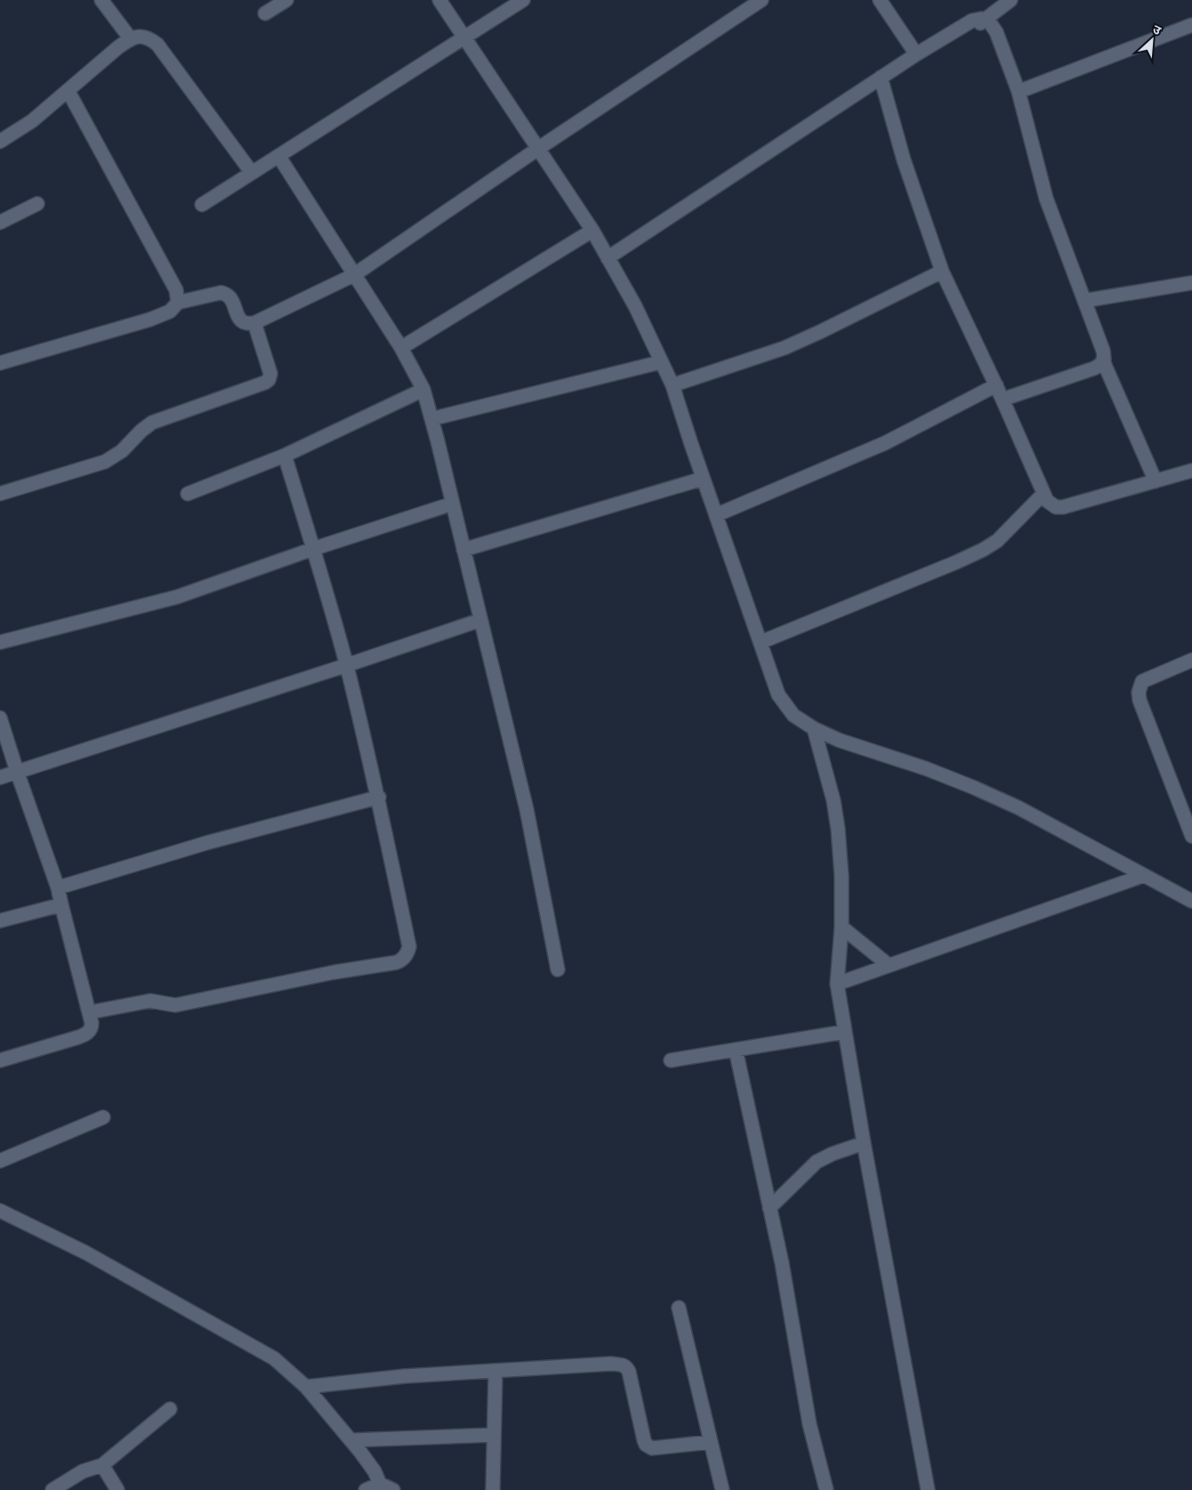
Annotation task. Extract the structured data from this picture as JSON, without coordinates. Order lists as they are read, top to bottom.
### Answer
{
  "north": "top right"
}
